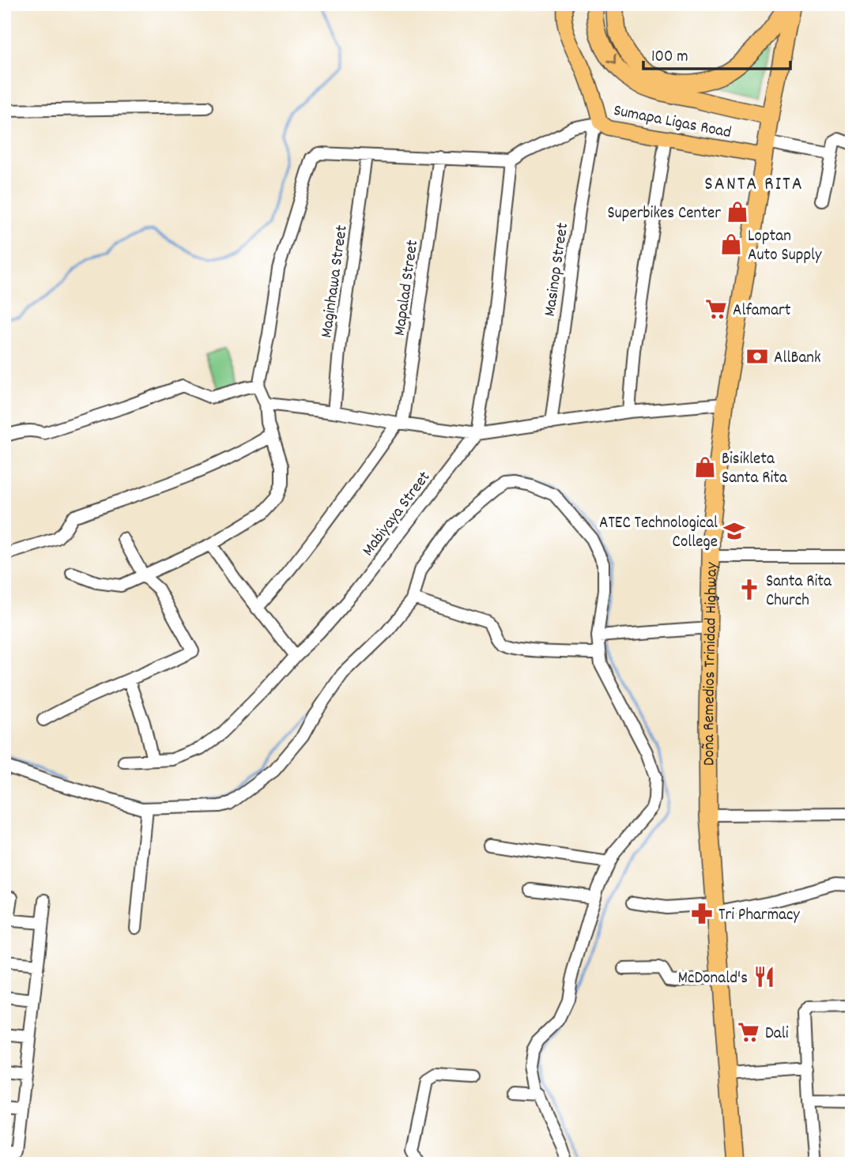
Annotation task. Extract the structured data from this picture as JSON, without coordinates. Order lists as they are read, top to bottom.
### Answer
{
  "streets": {
    "highway": ["Doña Remedios Trinidad Highway"],
    "main road": ["Sumapa Ligas Road"],
    "street": [
      "Masinop Street",
      "Maginhawa Street",
      "Mapalad Street",
      "Mabiyaya Street"
    ]
  },
  "crossings": [
    ["Sumapa Ligas Road", "Masinop Street"],
    ["Sumapa Ligas Road", "Doña Remedios Trinidad Highway"]
  ],
  "districts": ["SANTA RITA"],
  "places": {
    "shop": ["Superbikes Center", "Loptan Auto Supply", "Bisikleta Santa Rita"],
    "supermarket": ["Alfamart", "Dali"],
    "bank": ["AllBank"],
    "school or university": ["ATEC Technological College"],
    "church": ["Santa Rita Church"],
    "pharmacy": ["Tri Pharmacy"],
    "restaurant": ["McDonald's"]
  },
  "scale_bar": "100 m"
}
